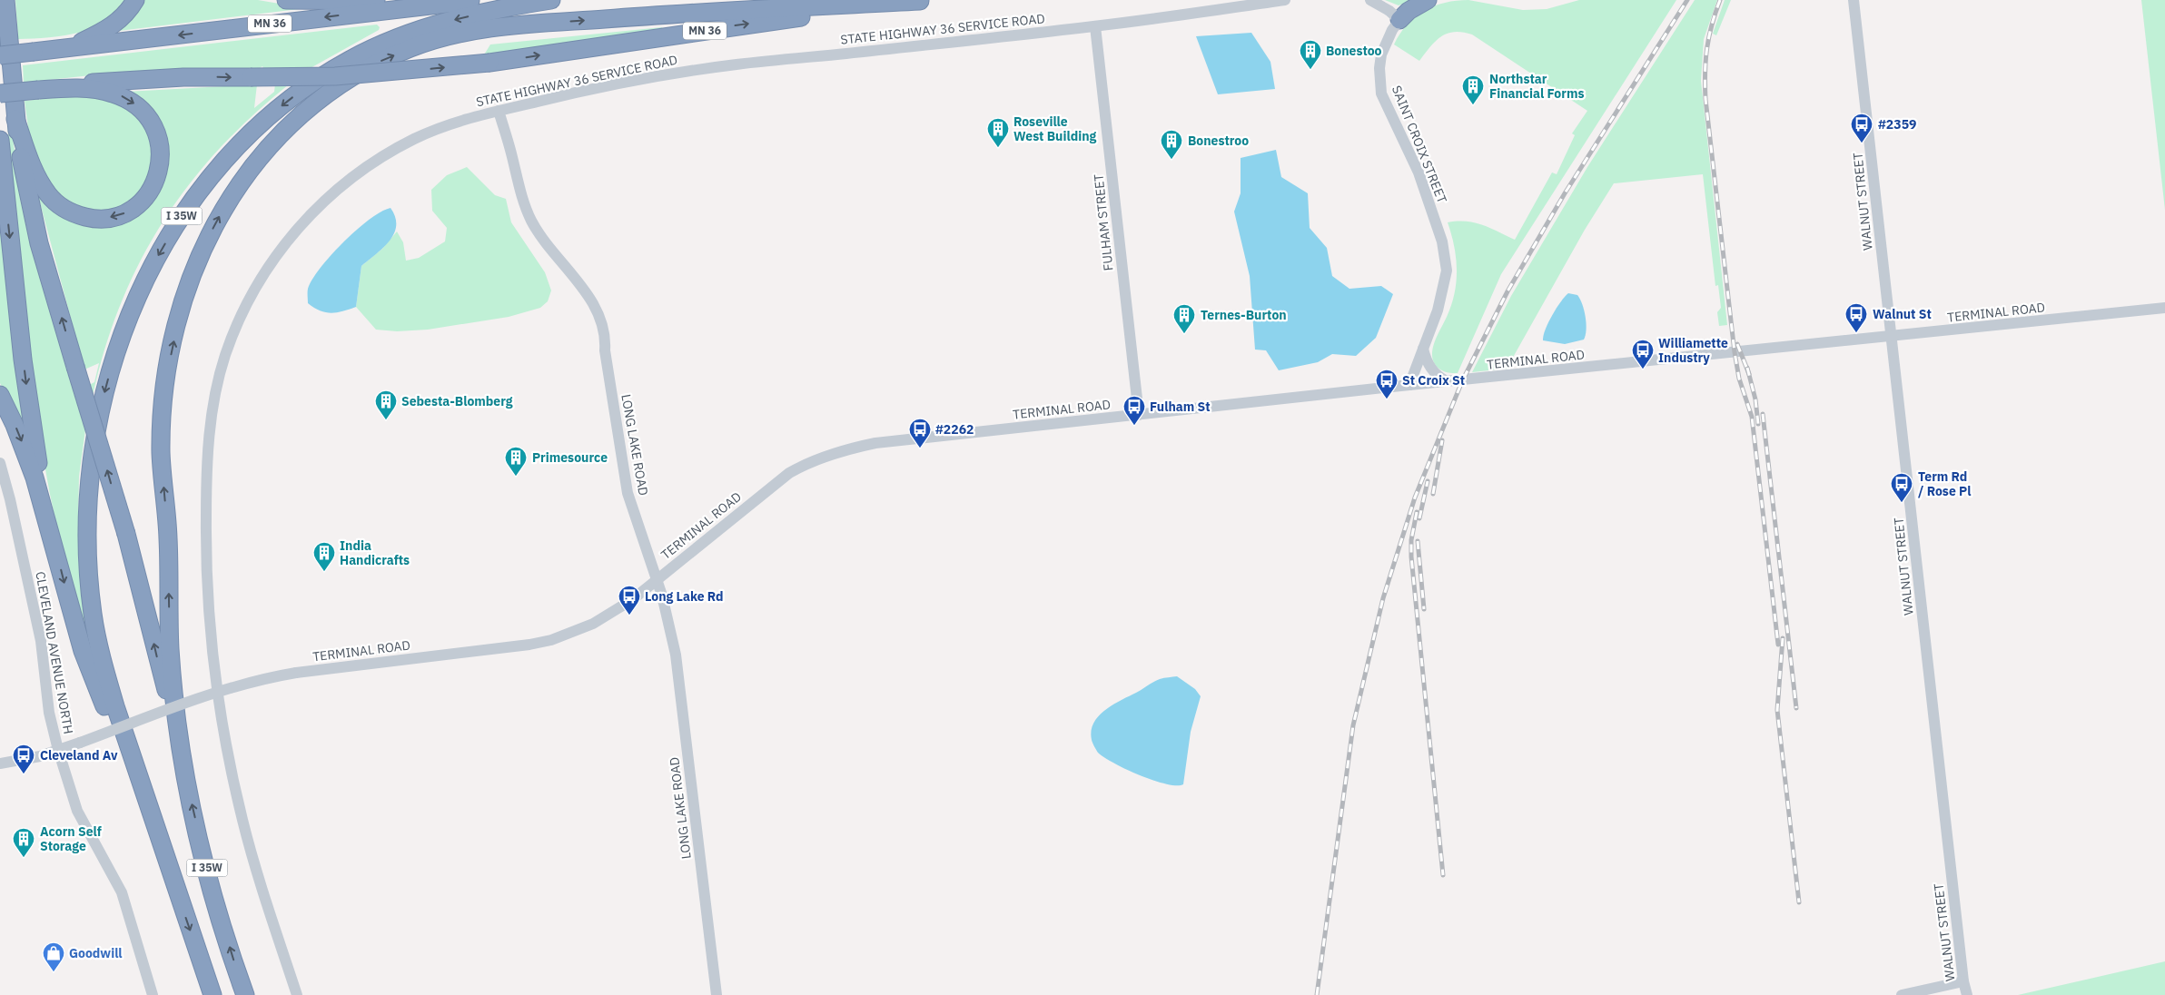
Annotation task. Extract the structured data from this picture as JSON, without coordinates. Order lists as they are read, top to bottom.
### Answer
{
  "streets": {
    "highway": ["MN 36", "I 35W"],
    "street": [
      "STATE HIGHWAY 36 SERVICE ROAD",
      "SAINT CROIX STREET",
      "WALNUT STREET",
      "FULHAM STREET",
      "TERMINAL ROAD",
      "LONG LAKE ROAD",
      "CLEVELAND AVENUE NORTH"
    ]
  },
  "crossings": [
    ["MN 36", "I 35W"],
    ["STATE HIGHWAY 36 SERVICE ROAD", "FULHAM STREET"],
    ["STATE HIGHWAY 36 SERVICE ROAD", "LONG LAKE ROAD"],
    ["SAINT CROIX STREET", "TERMINAL ROAD"],
    ["WALNUT STREET", "TERMINAL ROAD"],
    ["FULHAM STREET", "TERMINAL ROAD"],
    ["TERMINAL ROAD", "LONG LAKE ROAD"],
    ["TERMINAL ROAD", "CLEVELAND AVENUE NORTH"]
  ],
  "places": {
    "building": [
      "Bonestoo",
      "Northstar Financial Forms",
      "Roseville West Building",
      "Bonestroo",
      "Ternes-Burton",
      "Sebesta-Blomberg",
      "Primesource",
      "India Handicrafts",
      "Acorn Self Storage"
    ],
    "bus stop": [
      "#2359",
      "Walnut St",
      "Williamette Industry",
      "St Croix St",
      "Fulham St",
      "#2262",
      "Term Rd / Rose Pl",
      "Long Lake Rd",
      "Cleveland Av"
    ],
    "shop": ["Goodwill"]
  }
}
